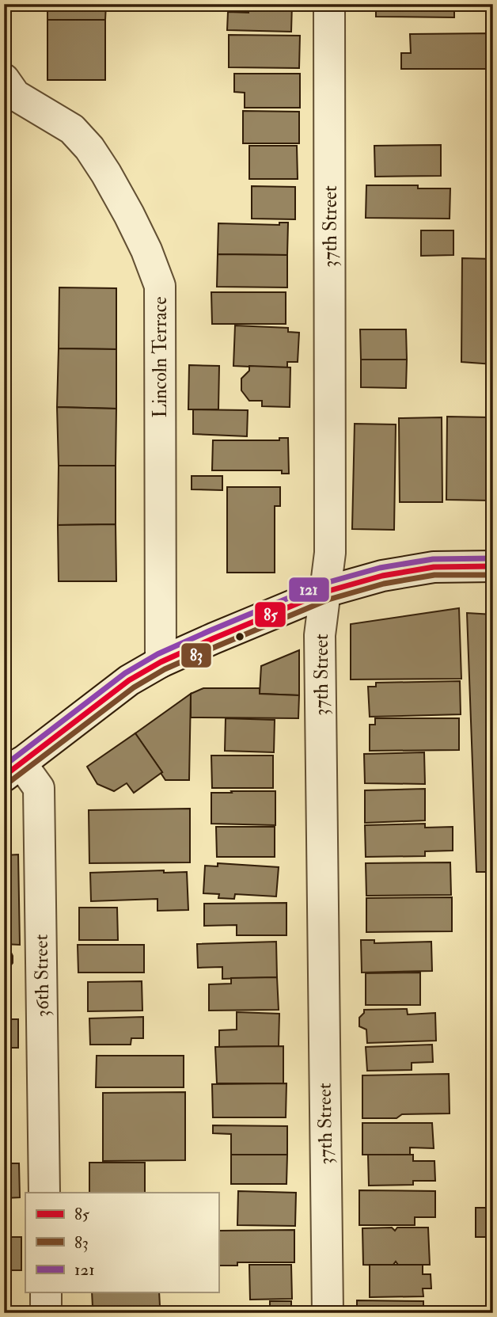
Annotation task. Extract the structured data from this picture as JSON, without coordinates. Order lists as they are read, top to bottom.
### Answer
{
  "streets": {
    "street": ["37th Street", "Lincoln Terrace", "36th Street"]
  },
  "lines": ["transit line 121", "transit line 85", "transit line 83"],
  "legend": ["85", "83", "121"]
}
